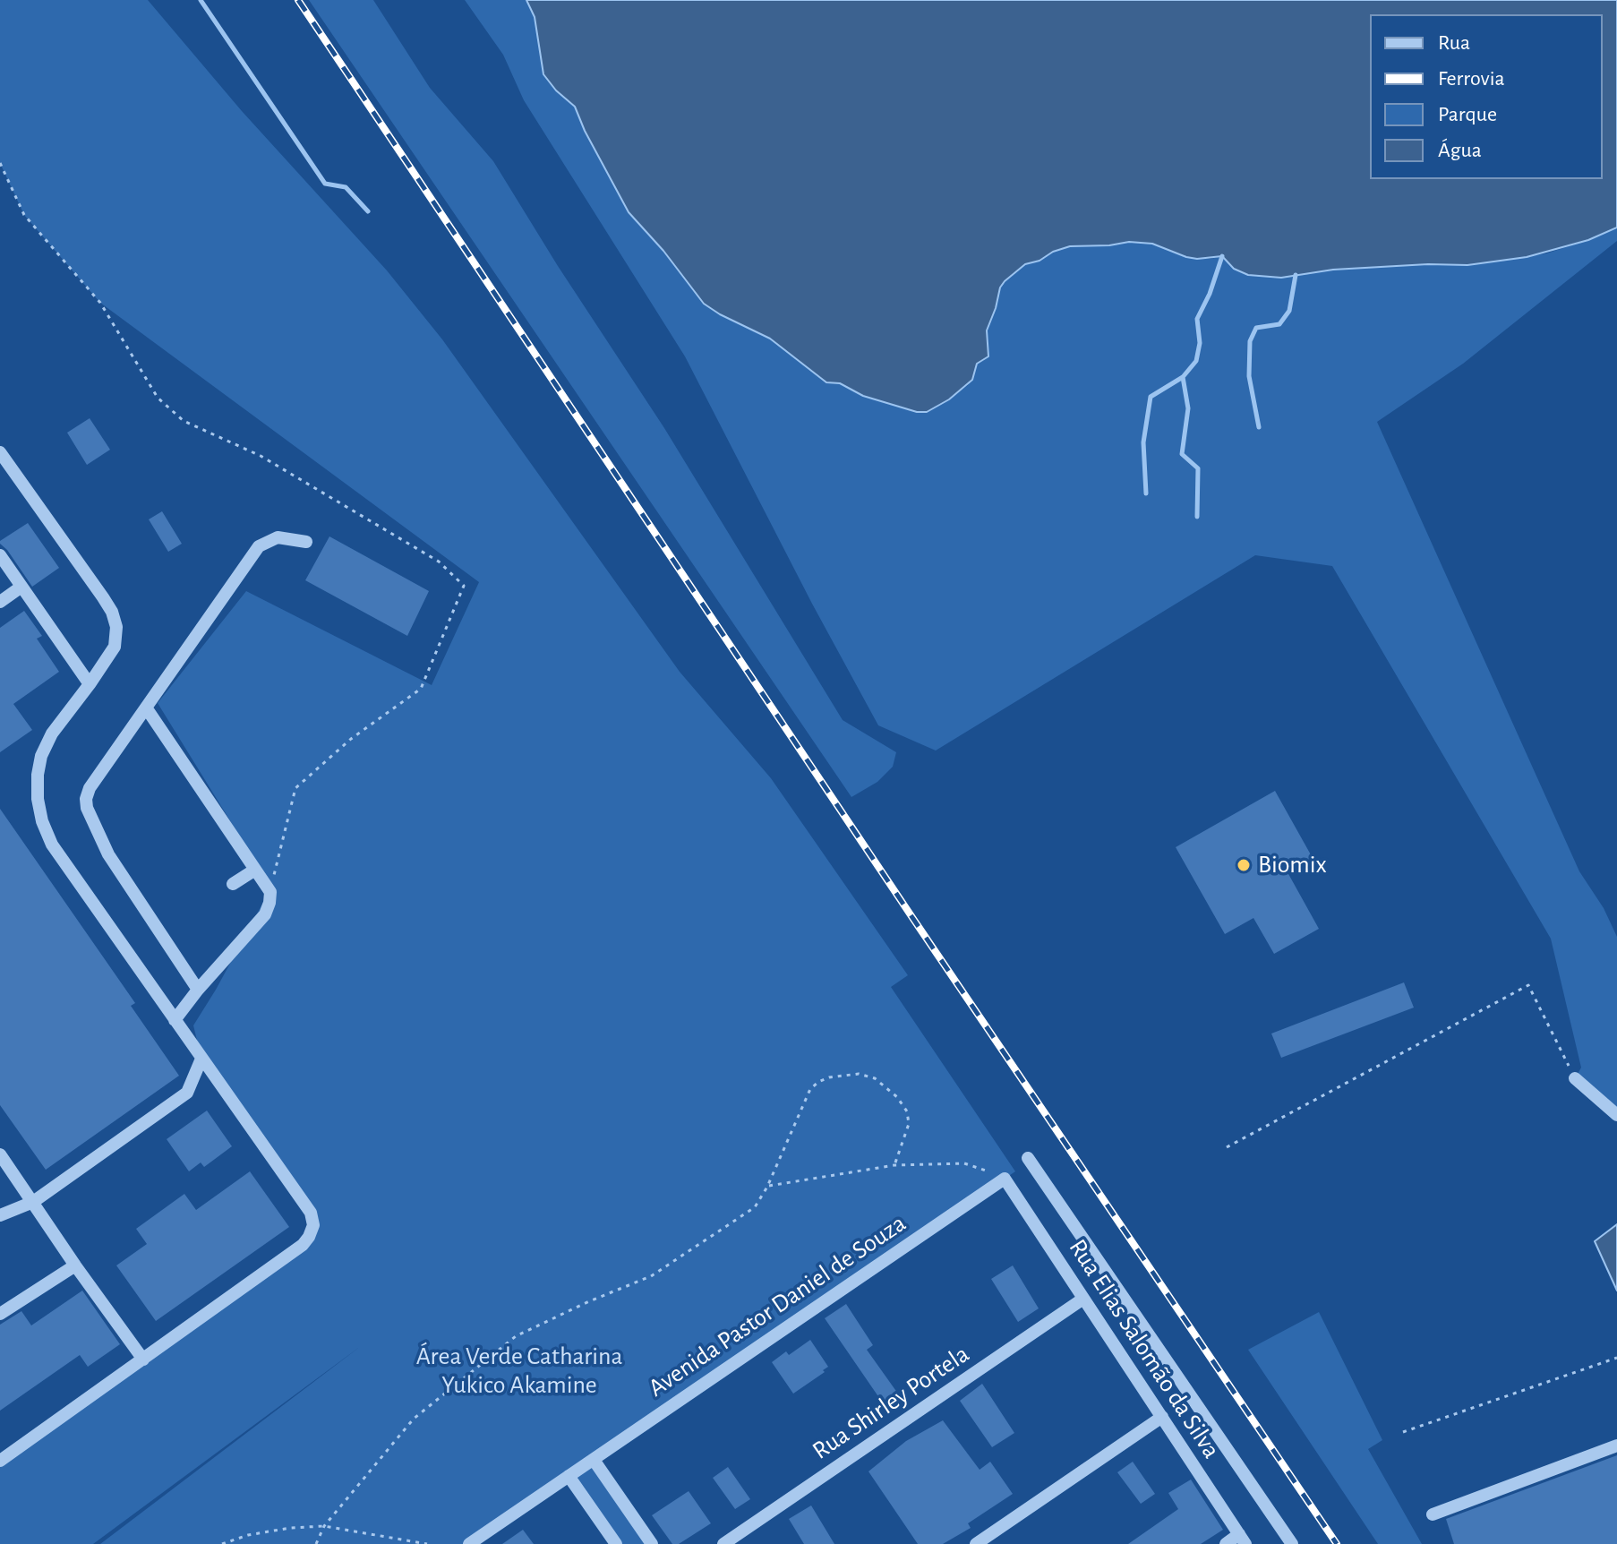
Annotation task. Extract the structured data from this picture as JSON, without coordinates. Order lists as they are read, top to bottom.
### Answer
{
  "streets": {
    "street": ["Avenida Pastor Daniel de Souza", "Rua Elias Salomão da Silva", "Rua Shirley Portela"]
  },
  "crossings": [
    ["Avenida Pastor Daniel de Souza", "Rua Elias Salomão da Silva"],
    ["Rua Elias Salomão da Silva", "Rua Shirley Portela"]
  ],
  "parks": ["Área Verde Catharina Yukico Akamine"],
  "places": ["Biomix"],
  "legend": [
    "Rua",
    "Ferrovia",
    "Parque",
    "Água"
  ]
}
